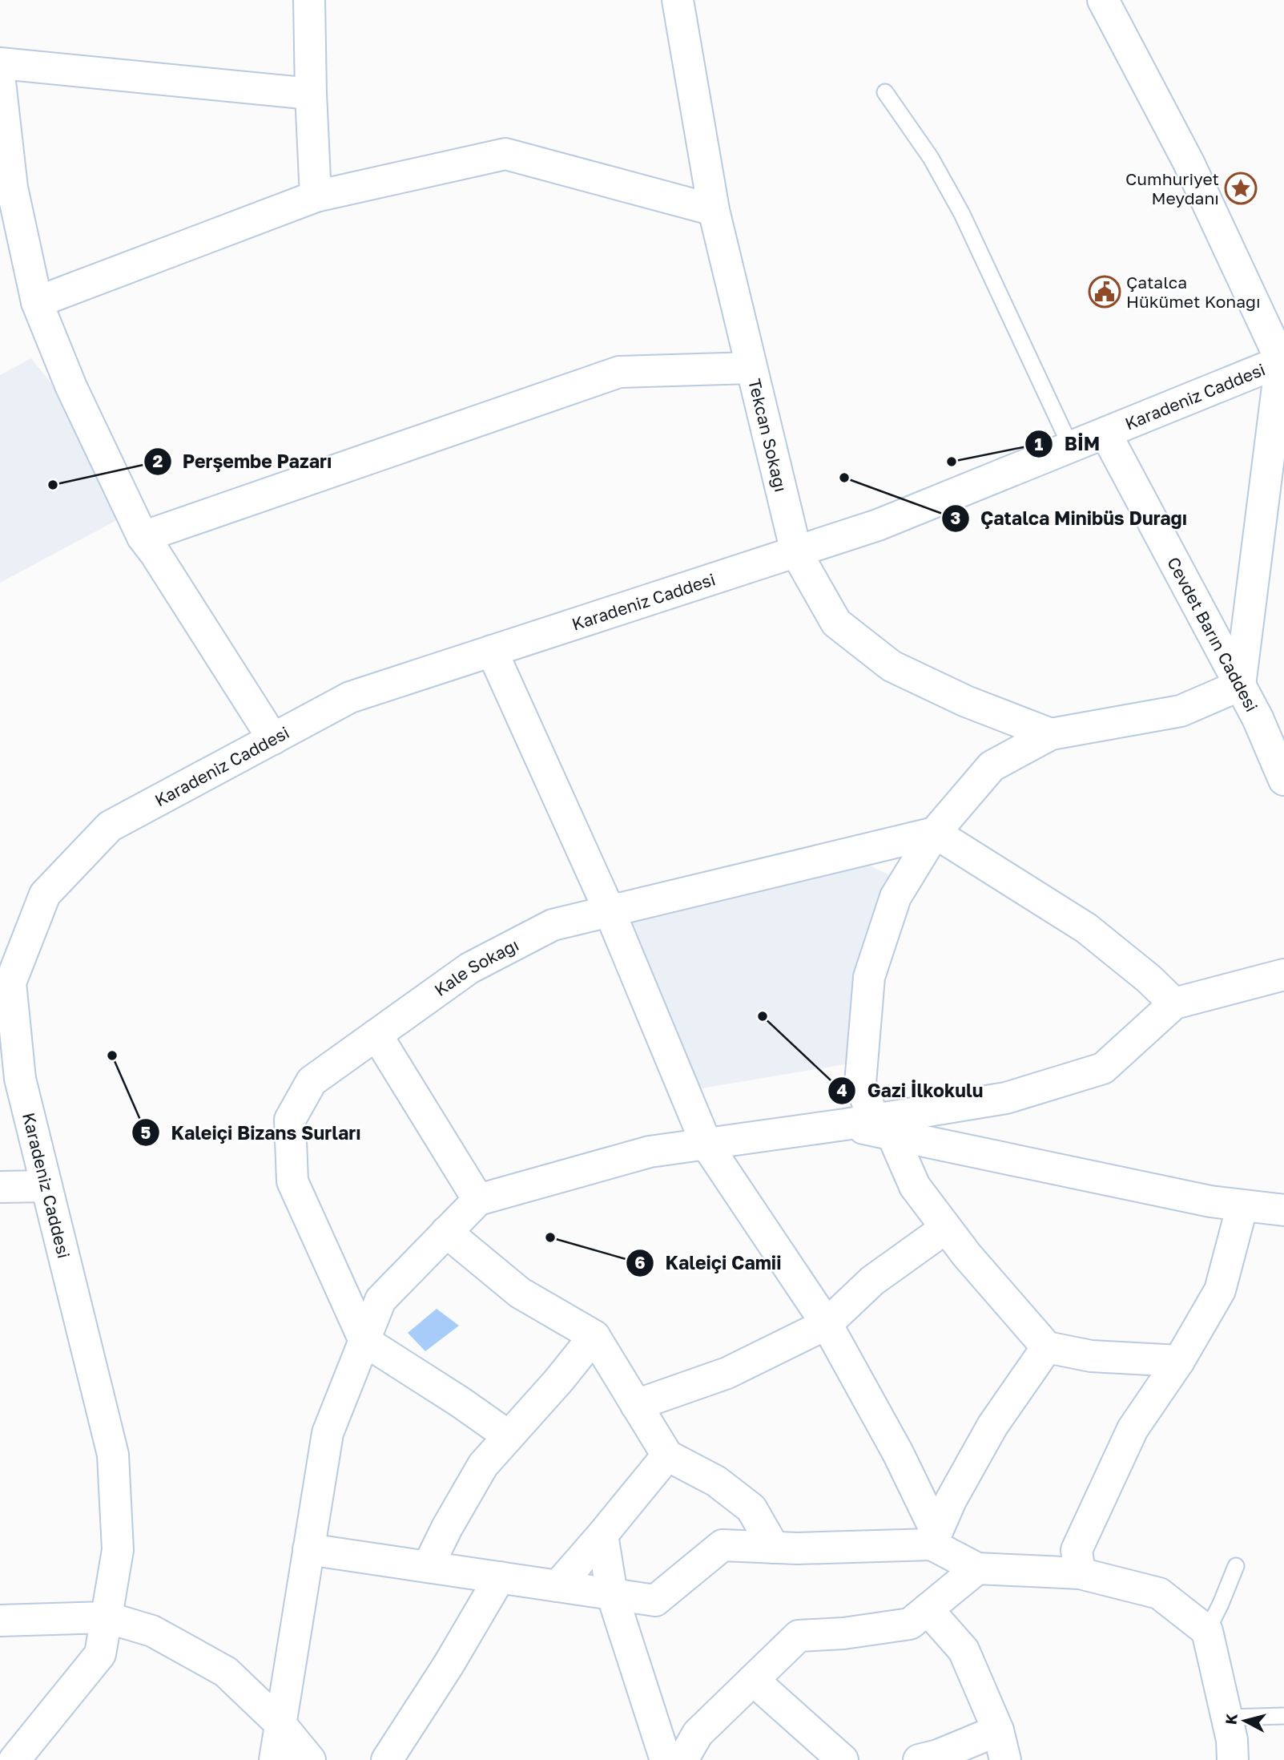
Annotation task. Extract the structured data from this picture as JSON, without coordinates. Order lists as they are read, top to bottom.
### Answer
{
  "streets": {
    "street": [
      "Karadeniz Caddesi",
      "Tekcan Sokağı",
      "Cevdet Barın Caddesi",
      "Kale Sokağı"
    ]
  },
  "crossings": [
    ["Karadeniz Caddesi", "Tekcan Sokağı"],
    ["Karadeniz Caddesi", "Cevdet Barın Caddesi"]
  ],
  "places": {
    "place": ["Cumhuriyet Meydanı"],
    "public building": ["Çatalca Hükümet Konağı"],
    "other": [
      "BİM",
      "Çatalca Minibüs Durağı",
      "Perşembe Pazarı",
      "Gazi İlkokulu",
      "Kaleiçi Bizans Surları",
      "Kaleiçi Camii"
    ]
  },
  "north": "left"
}
